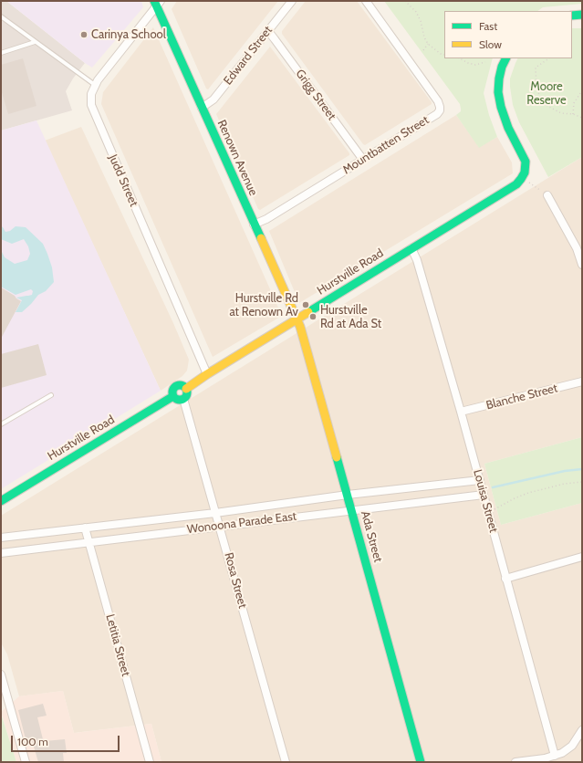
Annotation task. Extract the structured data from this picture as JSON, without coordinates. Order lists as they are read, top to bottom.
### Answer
{
  "streets": {
    "street": [
      "Edward Street",
      "Grigg Street",
      "Mountbatten Street",
      "Renown Avenue",
      "Judd Street",
      "Hurstville Road",
      "Blanche Street",
      "Louisa Street",
      "Wonoona Parade East",
      "Ada Street",
      "Rosa Street",
      "Letitia Street"
    ]
  },
  "crossings": [
    ["Edward Street", "Grigg Street"],
    ["Edward Street", "Renown Avenue"],
    ["Grigg Street", "Mountbatten Street"],
    ["Mountbatten Street", "Renown Avenue"],
    ["Renown Avenue", "Judd Street"],
    ["Renown Avenue", "Hurstville Road"],
    ["Renown Avenue", "Ada Street"],
    ["Judd Street", "Hurstville Road"],
    ["Hurstville Road", "Louisa Street"],
    ["Hurstville Road", "Ada Street"],
    ["Hurstville Road", "Rosa Street"],
    ["Blanche Street", "Louisa Street"],
    ["Louisa Street", "Wonoona Parade East"],
    ["Wonoona Parade East", "Ada Street"],
    ["Wonoona Parade East", "Rosa Street"],
    ["Wonoona Parade East", "Letitia Street"]
  ],
  "parks": ["Moore Reserve"],
  "places": ["Carinya School", "Hurstville Rd at Renown Av", "Hurstville Rd at Ada St"],
  "legend": ["Fast", "Slow"],
  "scale_bar": "100 m"
}
